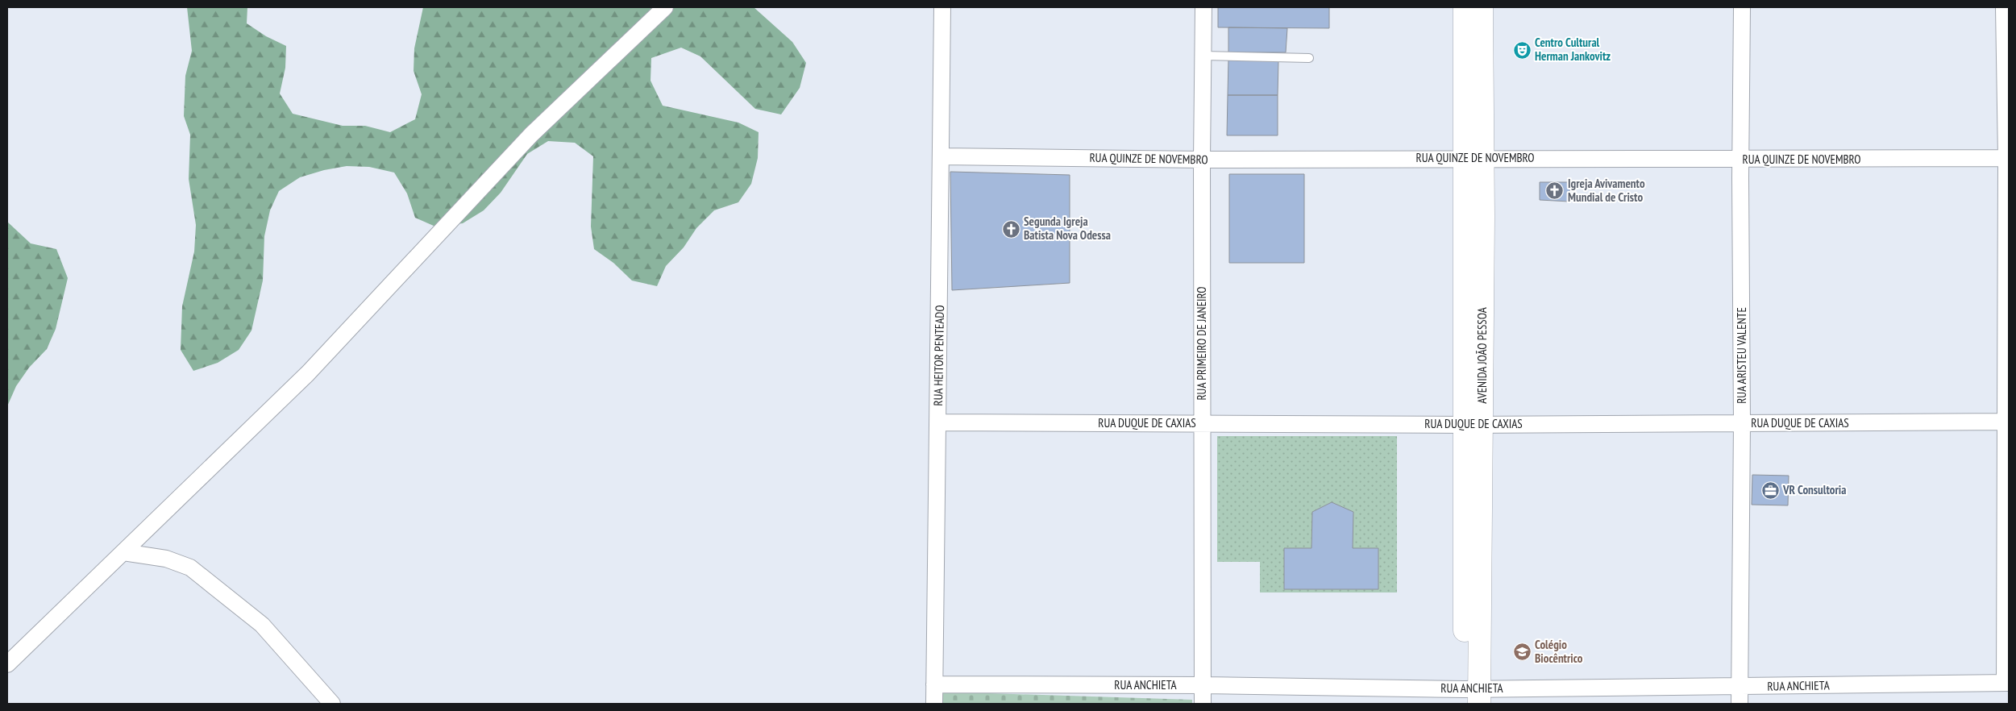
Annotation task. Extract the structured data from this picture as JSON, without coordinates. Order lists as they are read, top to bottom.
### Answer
{
  "streets": {
    "main road": ["AVENIDA JOÃO PESSOA"],
    "street": [
      "RUA QUINZE DE NOVEMBRO",
      "RUA PRIMEIRO DE JANEIRO",
      "RUA HEITOR PENTEADO",
      "RUA ARISTEU VALENTE",
      "RUA DUQUE DE CAXIAS",
      "RUA ANCHIETA"
    ]
  },
  "crossings": [
    ["RUA QUINZE DE NOVEMBRO", "RUA PRIMEIRO DE JANEIRO"],
    ["RUA QUINZE DE NOVEMBRO", "RUA HEITOR PENTEADO"],
    ["RUA QUINZE DE NOVEMBRO", "AVENIDA JOÃO PESSOA"],
    ["RUA QUINZE DE NOVEMBRO", "RUA ARISTEU VALENTE"],
    ["RUA PRIMEIRO DE JANEIRO", "RUA DUQUE DE CAXIAS"],
    ["RUA PRIMEIRO DE JANEIRO", "RUA ANCHIETA"],
    ["RUA HEITOR PENTEADO", "RUA DUQUE DE CAXIAS"],
    ["RUA HEITOR PENTEADO", "RUA ANCHIETA"],
    ["AVENIDA JOÃO PESSOA", "RUA DUQUE DE CAXIAS"],
    ["AVENIDA JOÃO PESSOA", "RUA ANCHIETA"],
    ["RUA ARISTEU VALENTE", "RUA DUQUE DE CAXIAS"],
    ["RUA ARISTEU VALENTE", "RUA ANCHIETA"]
  ],
  "places": {
    "theatre": ["Centro Cultural Herman Jankovitz"],
    "church": ["Igreja Avivamento Mundial de Cristo", "Segunda Igreja Batista Nova Odessa"],
    "office": ["VR Consultoria"],
    "school or university": ["Colégio Biocêntrico"]
  }
}
